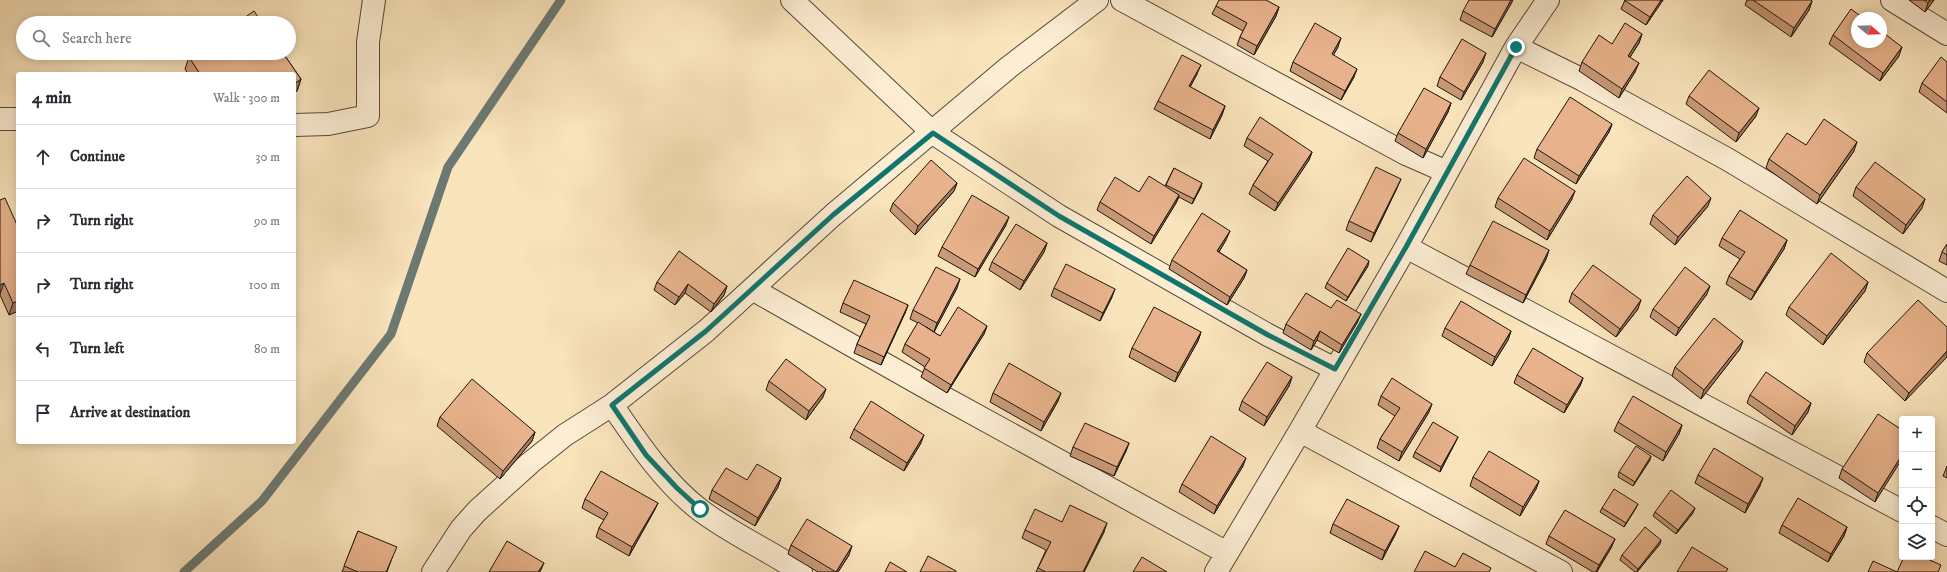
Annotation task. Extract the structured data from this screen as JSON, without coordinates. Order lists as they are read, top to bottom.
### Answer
{
  "north": "right",
  "page": {
    "search": "Search here",
    "heading": ["4 min", "Walk · 300 m"],
    "list": [
      ["Continue", "30 m"],
      ["Turn right", "90 m"],
      ["Turn right", "100 m"],
      ["Turn left", "80 m"],
      "Arrive at destination"
    ],
    "map_buttons": ["+", "−"]
  }
}
